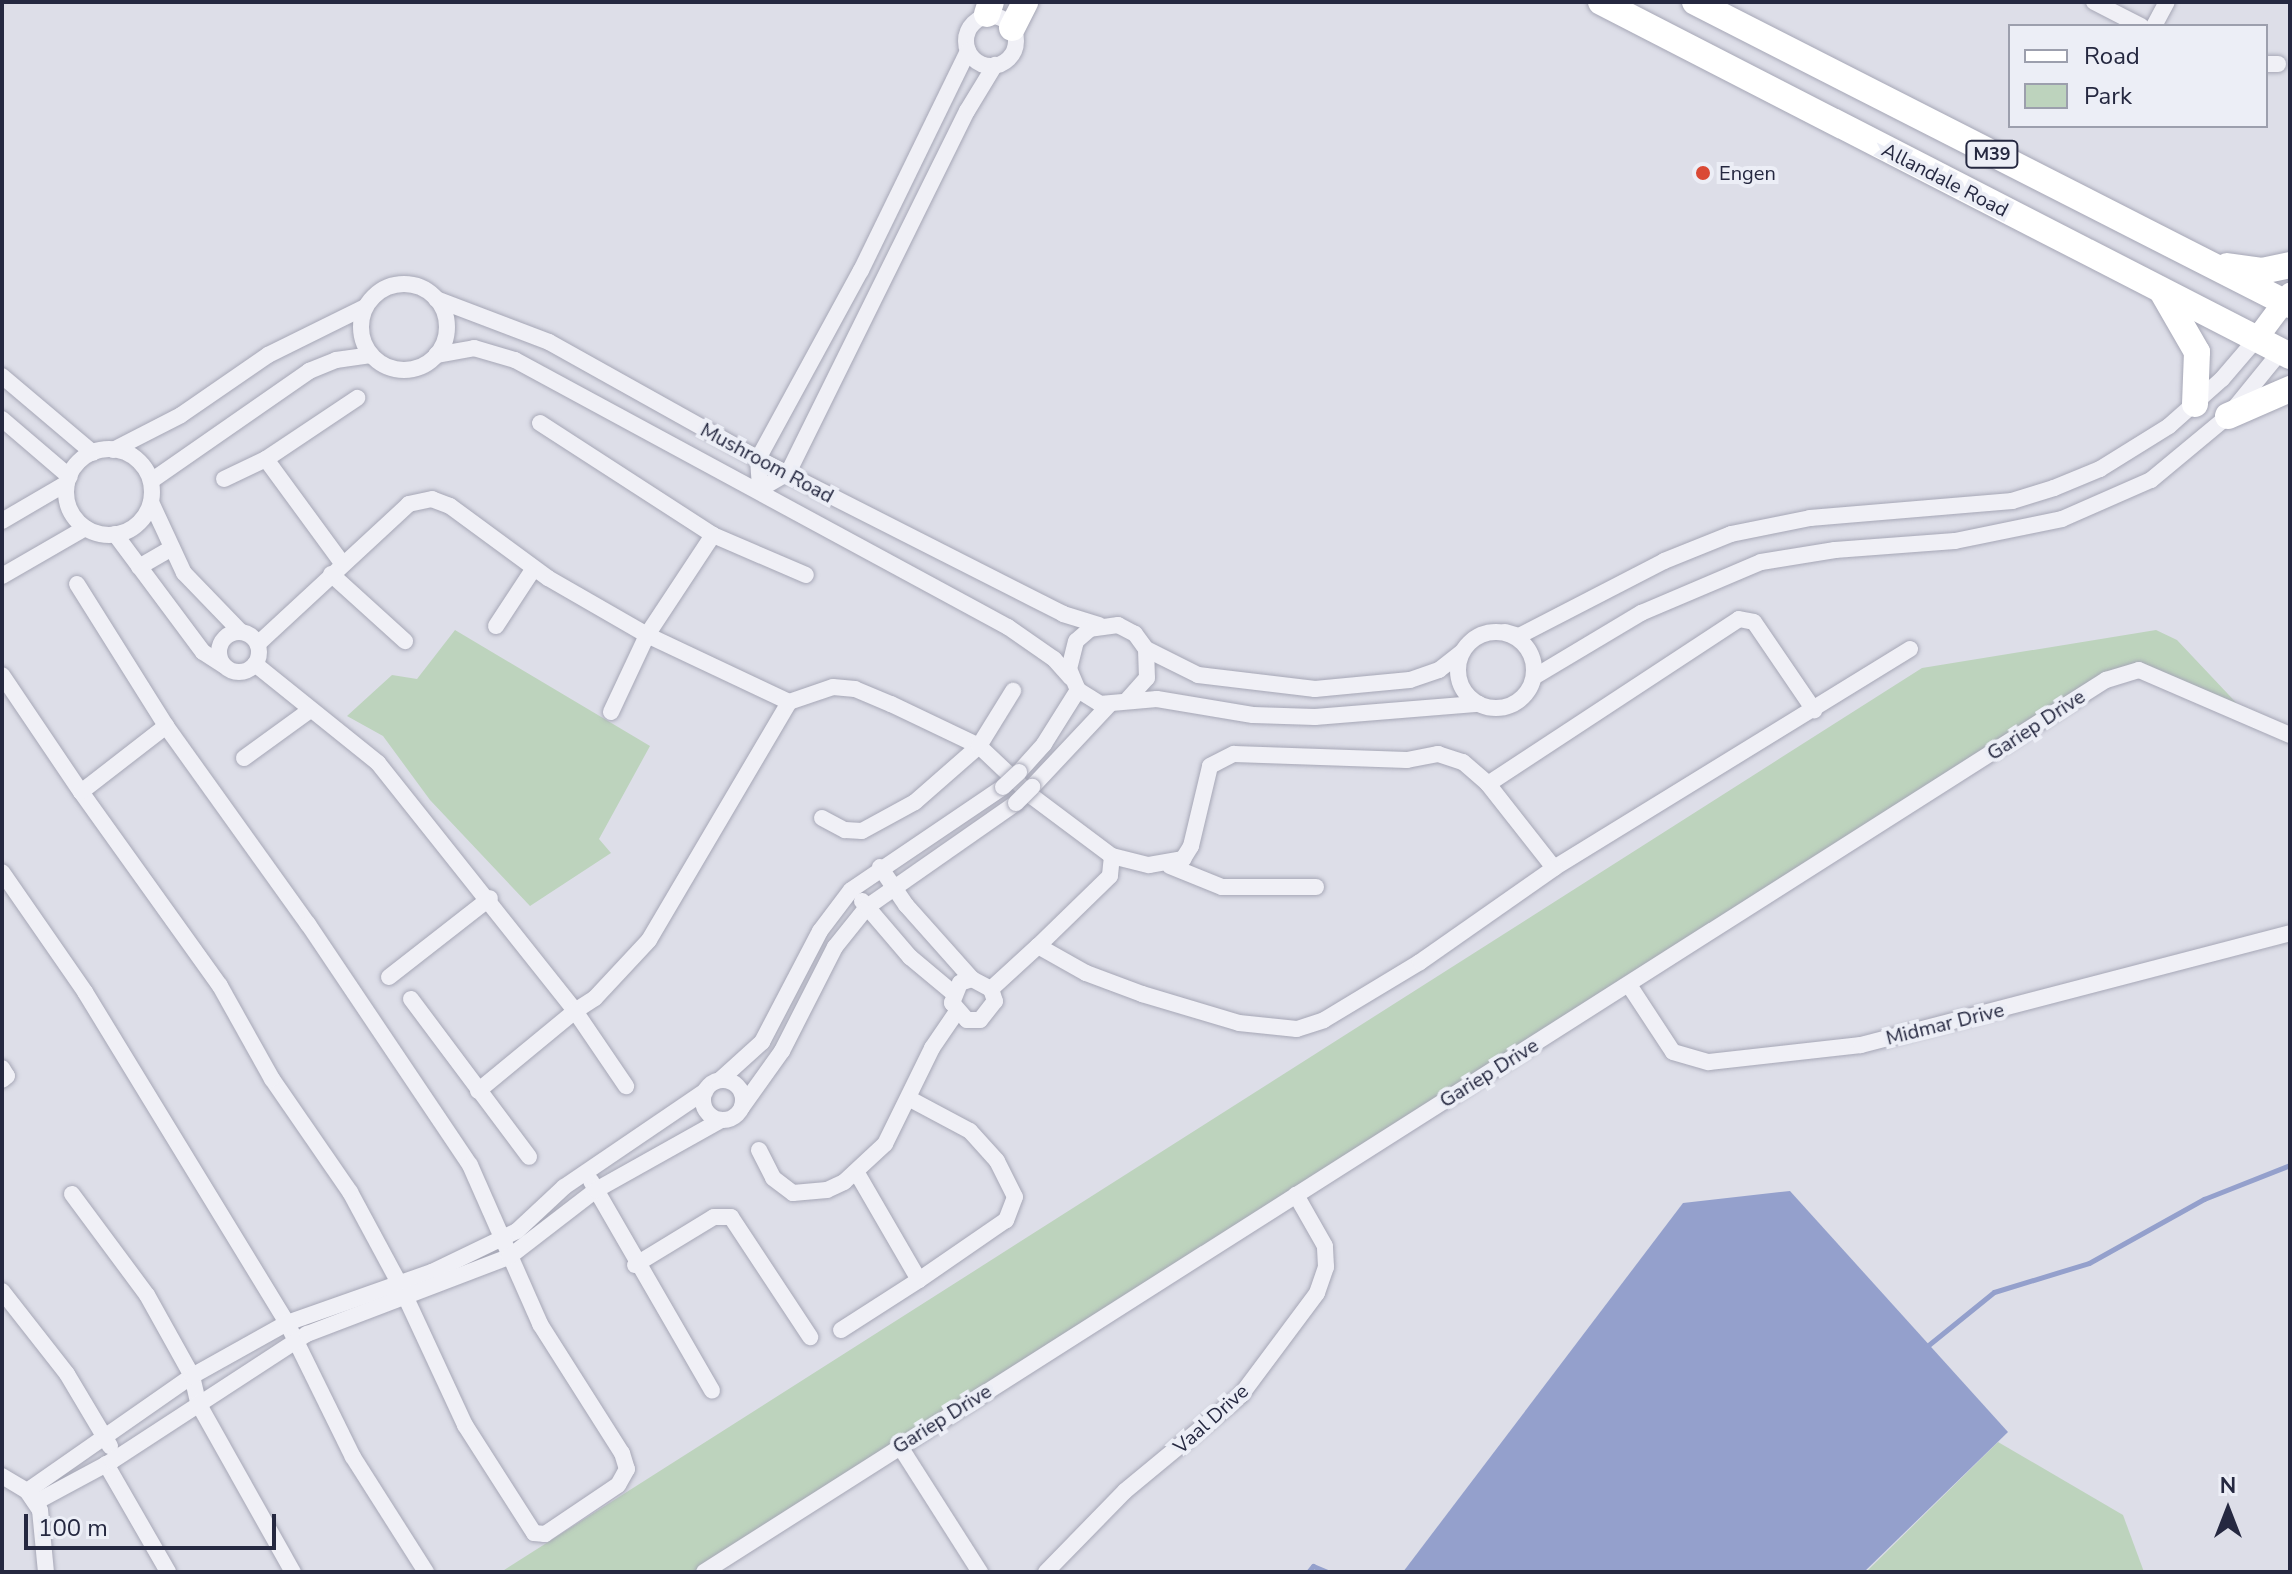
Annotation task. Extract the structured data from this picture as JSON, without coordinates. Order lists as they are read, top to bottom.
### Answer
{
  "streets": {
    "main road": ["M39", "Allandale Road"],
    "street": [
      "Mushroom Road",
      "Gariep Drive",
      "Midmar Drive",
      "Vaal Drive"
    ]
  },
  "crossings": [
    ["Gariep Drive", "Midmar Drive"],
    ["Gariep Drive", "Vaal Drive"]
  ],
  "places": ["Engen"],
  "legend": ["Road", "Park"],
  "scale_bar": "100 m",
  "north": "top"
}
